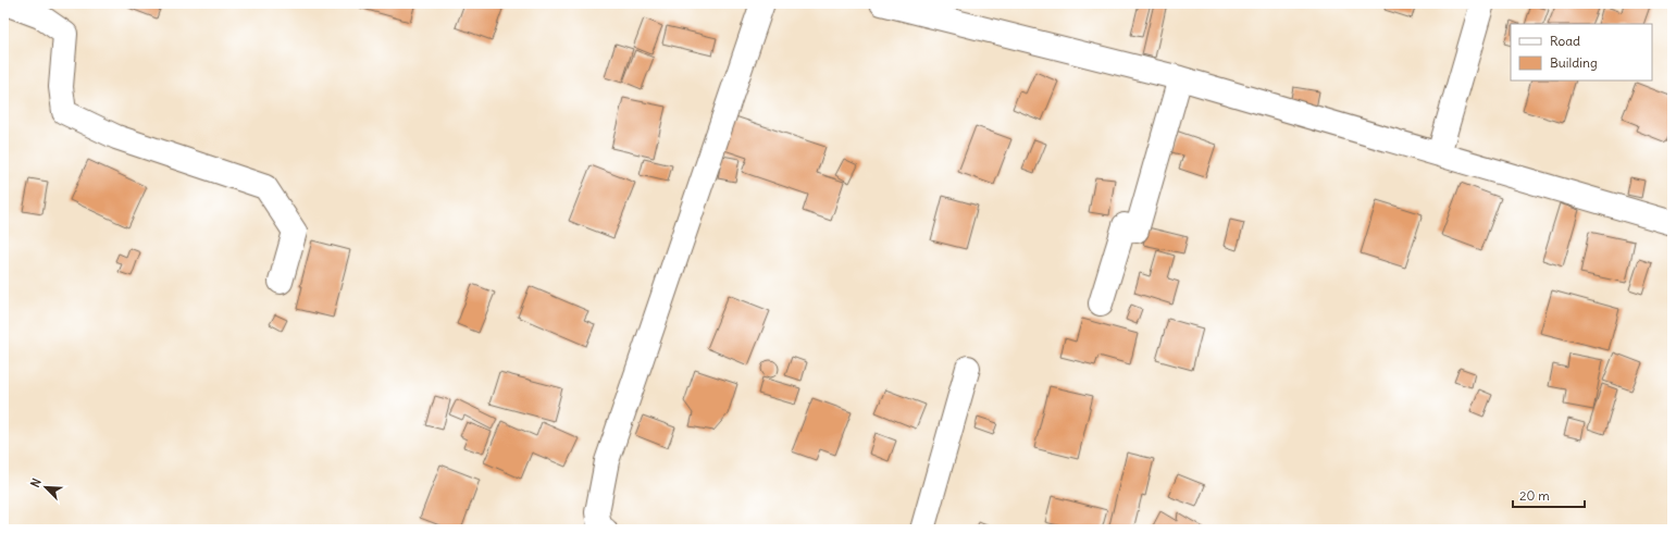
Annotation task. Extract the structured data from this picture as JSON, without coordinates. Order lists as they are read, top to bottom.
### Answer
{
  "legend": ["Road", "Building"],
  "scale_bar": "20 m",
  "north": "top left"
}
